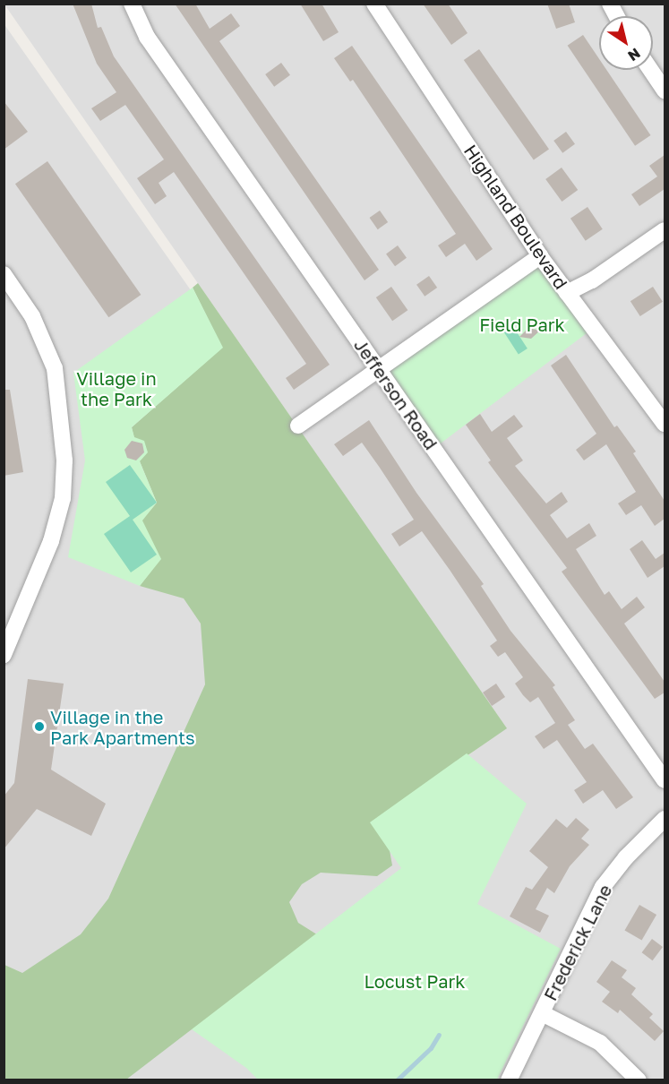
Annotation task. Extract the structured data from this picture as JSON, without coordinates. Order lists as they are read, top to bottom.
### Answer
{
  "streets": {
    "street": ["Highland Boulevard", "Jefferson Road", "Frederick Lane"]
  },
  "parks": ["Field Park", "Village in the Park", "Locust Park"],
  "places": ["Village in the Park Apartments"],
  "north": "bottom right"
}
